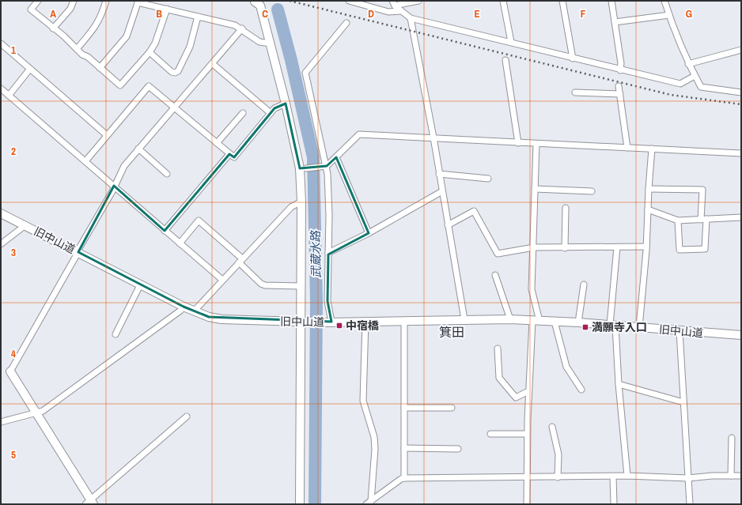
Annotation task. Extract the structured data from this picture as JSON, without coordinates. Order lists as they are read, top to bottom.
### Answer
{
  "streets": {
    "main road": ["旧中山道"]
  },
  "districts": ["箕田"],
  "water": ["武蔵水路"],
  "places": {
    "transit": ["中宿橋", "満願寺入口"]
  },
  "grid": {
    "columns": [
      "A",
      "B",
      "C",
      "D",
      "E",
      "F",
      "G"
    ],
    "rows": [
      "1",
      "2",
      "3",
      "4",
      "5"
    ]
  }
}
